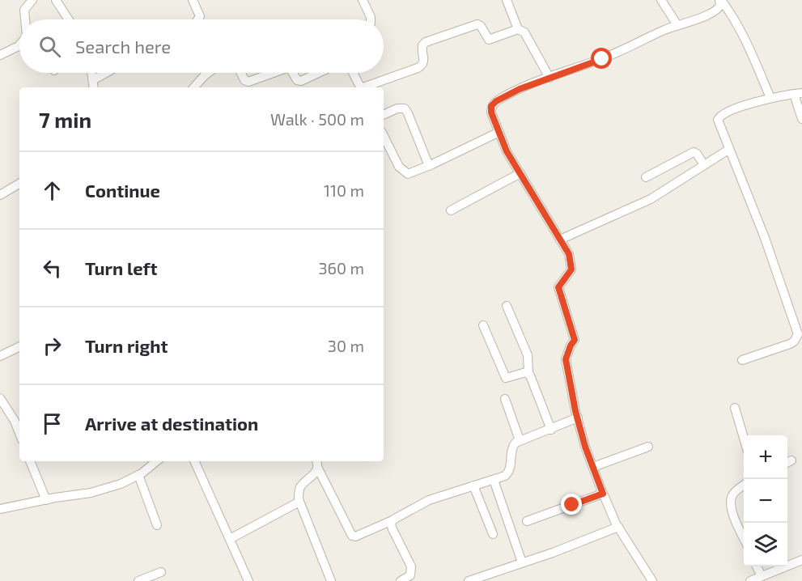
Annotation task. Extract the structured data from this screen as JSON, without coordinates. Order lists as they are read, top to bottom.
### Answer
{
  "page": {
    "search": "Search here",
    "heading": ["7 min", "Walk · 500 m"],
    "list": [
      ["Continue", "110 m"],
      ["Turn left", "360 m"],
      ["Turn right", "30 m"],
      "Arrive at destination"
    ],
    "map_buttons": ["+", "−"]
  }
}
